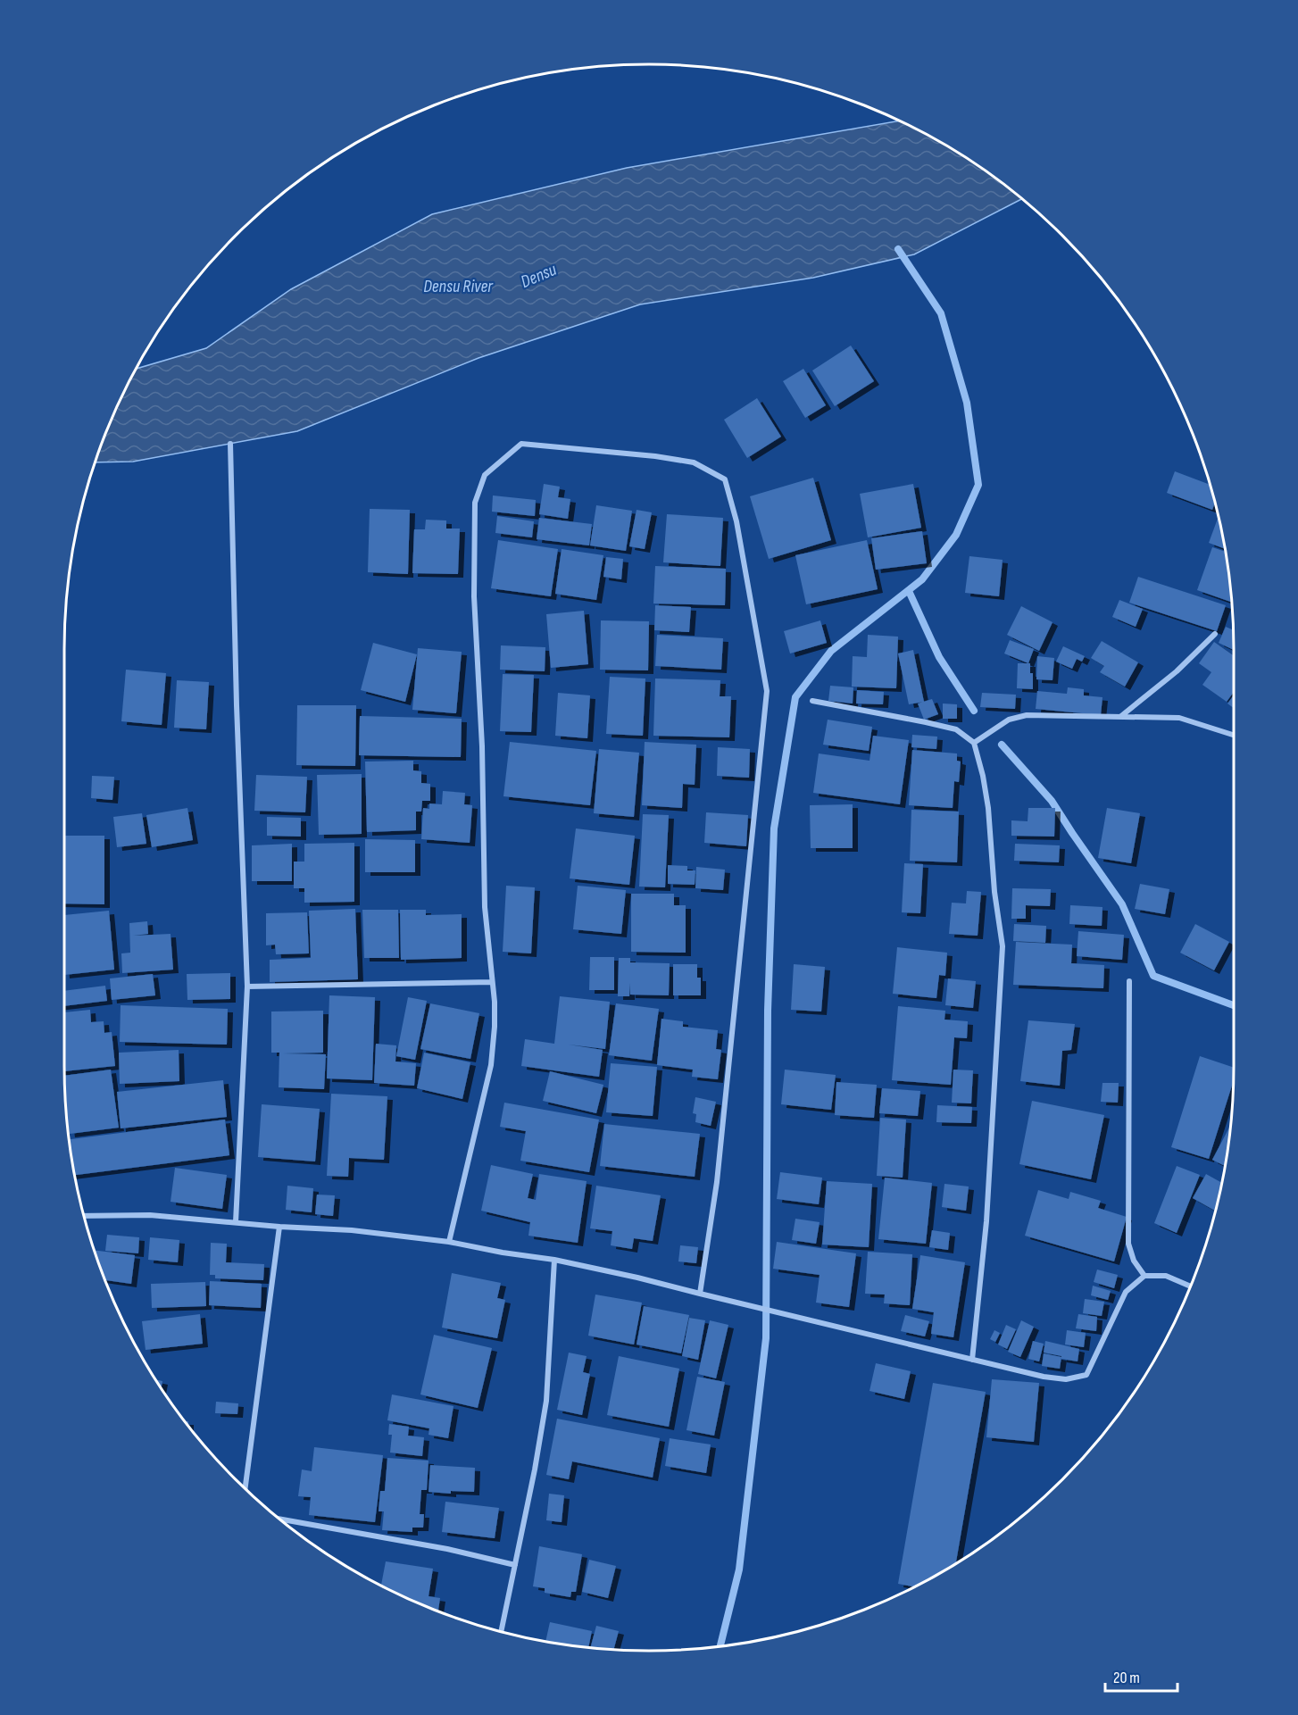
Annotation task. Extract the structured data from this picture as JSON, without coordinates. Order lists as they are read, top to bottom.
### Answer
{
  "water": ["Densu", "Densu River"],
  "scale_bar": "20 m"
}
